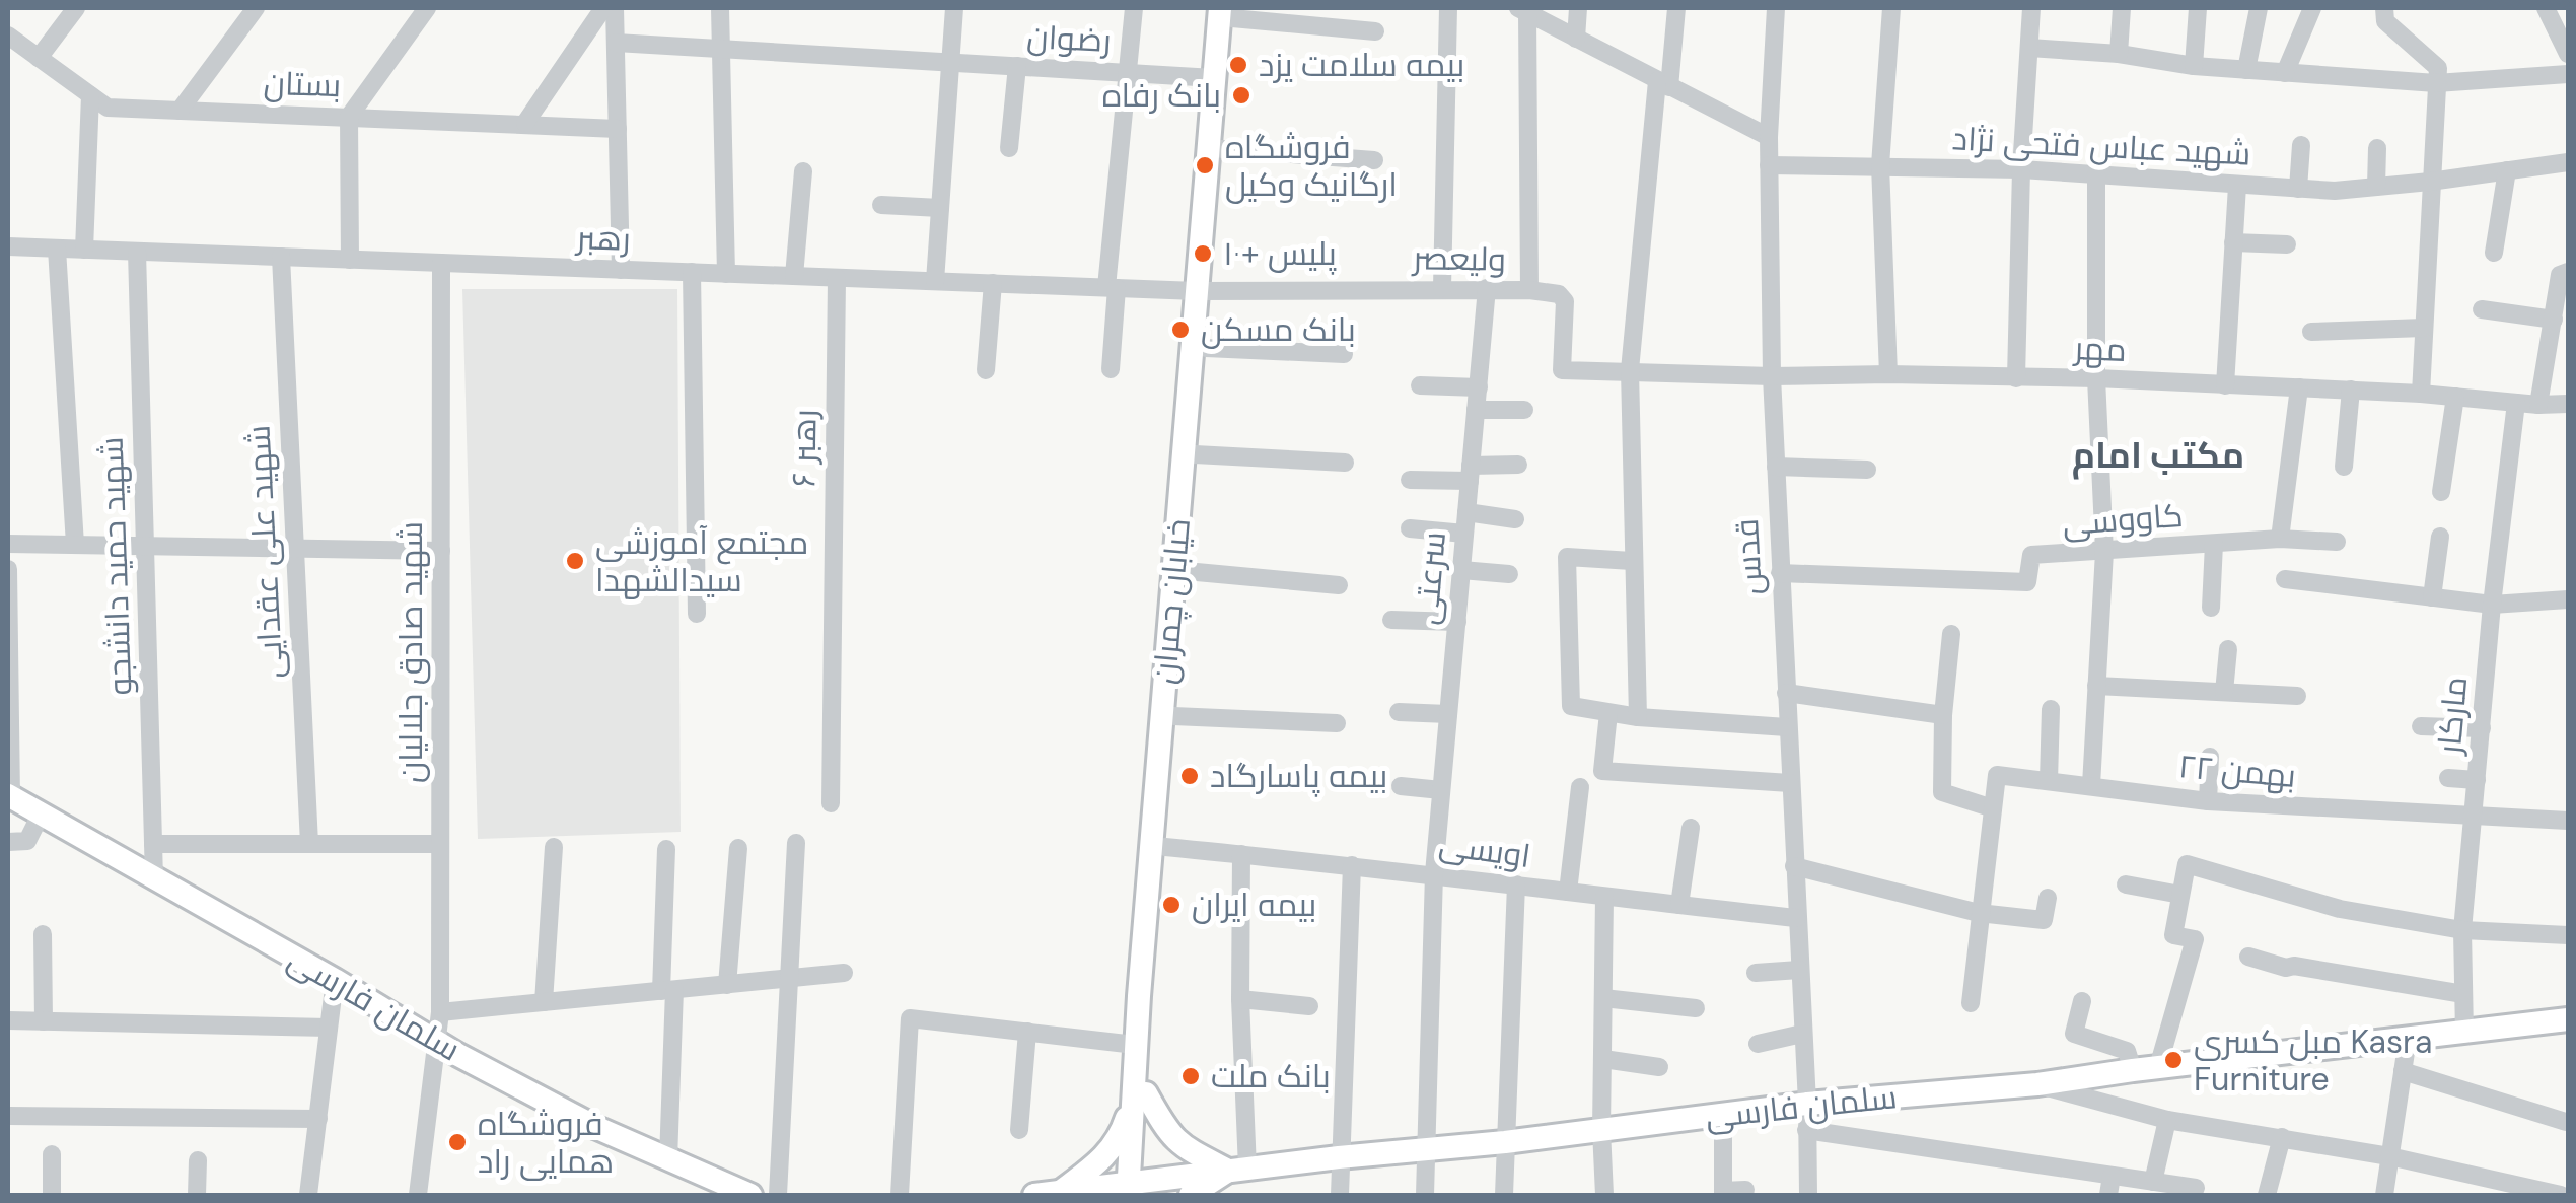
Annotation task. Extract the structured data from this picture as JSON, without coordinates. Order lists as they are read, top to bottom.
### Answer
{
  "streets": {
    "main road": ["خیابان چمران", "سلمان فارسی"],
    "street": [
      "رضوان",
      "بستان",
      "شهید عباس فتحی نژاد",
      "رهبر",
      "ولیعصر",
      "مهر",
      "رهبر ۶",
      "کاووسی",
      "شهید علی عقدایی",
      "قدس",
      "شهید حمید دانشجو",
      "سرعتی",
      "شهید صادق جلالیان",
      "مارکار",
      "۲۲ بهمن",
      "اویسی"
    ]
  },
  "crossings": [
    ["رضوان", "خیابان چمران"],
    ["شهید عباس فتحی نژاد", "قدس"],
    ["رهبر", "ولیعصر"],
    ["رهبر", "رهبر ۶"],
    ["رهبر", "شهید علی عقدایی"],
    ["رهبر", "شهید حمید دانشجو"],
    ["رهبر", "خیابان چمران"],
    ["رهبر", "شهید صادق جلالیان"],
    ["ولیعصر", "مهر"],
    ["ولیعصر", "سرعتی"],
    ["ولیعصر", "خیابان چمران"],
    ["مهر", "قدس"],
    ["مهر", "مارکار"],
    ["کاووسی", "قدس"],
    ["قدس", "اویسی"],
    ["قدس", "سلمان فارسی"],
    ["شهید حمید دانشجو", "سلمان فارسی"],
    ["سرعتی", "اویسی"],
    ["سرعتی", "سلمان فارسی"],
    ["خیابان چمران", "اویسی"],
    ["خیابان چمران", "سلمان فارسی"],
    ["شهید صادق جلالیان", "سلمان فارسی"],
    ["مارکار", "۲۲ بهمن"],
    ["مارکار", "سلمان فارسی"]
  ],
  "districts": ["مکتب امام"],
  "places": [
    "بيمه سلامت يزد",
    "بانک رفاه",
    "فروشگاه ارگانیک وکیل",
    "پلیس +۱۰",
    "بانک مسکن",
    "مجتمع آموزشی سیدالشهدا",
    "بیمه پاسارگاد",
    "بیمه ایران",
    "مبل کسری Kasra Furniture",
    "بانک ملت",
    "فروشگاه همایی راد"
  ]
}
